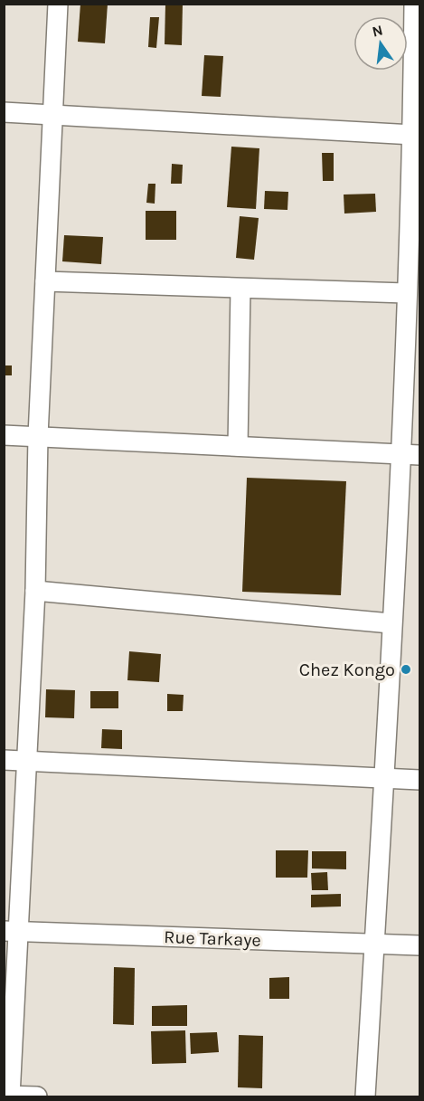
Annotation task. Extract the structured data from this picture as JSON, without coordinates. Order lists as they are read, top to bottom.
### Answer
{
  "streets": {
    "street": ["Rue Tarkaye"]
  },
  "places": ["Chez Kongo"],
  "north": "top"
}
